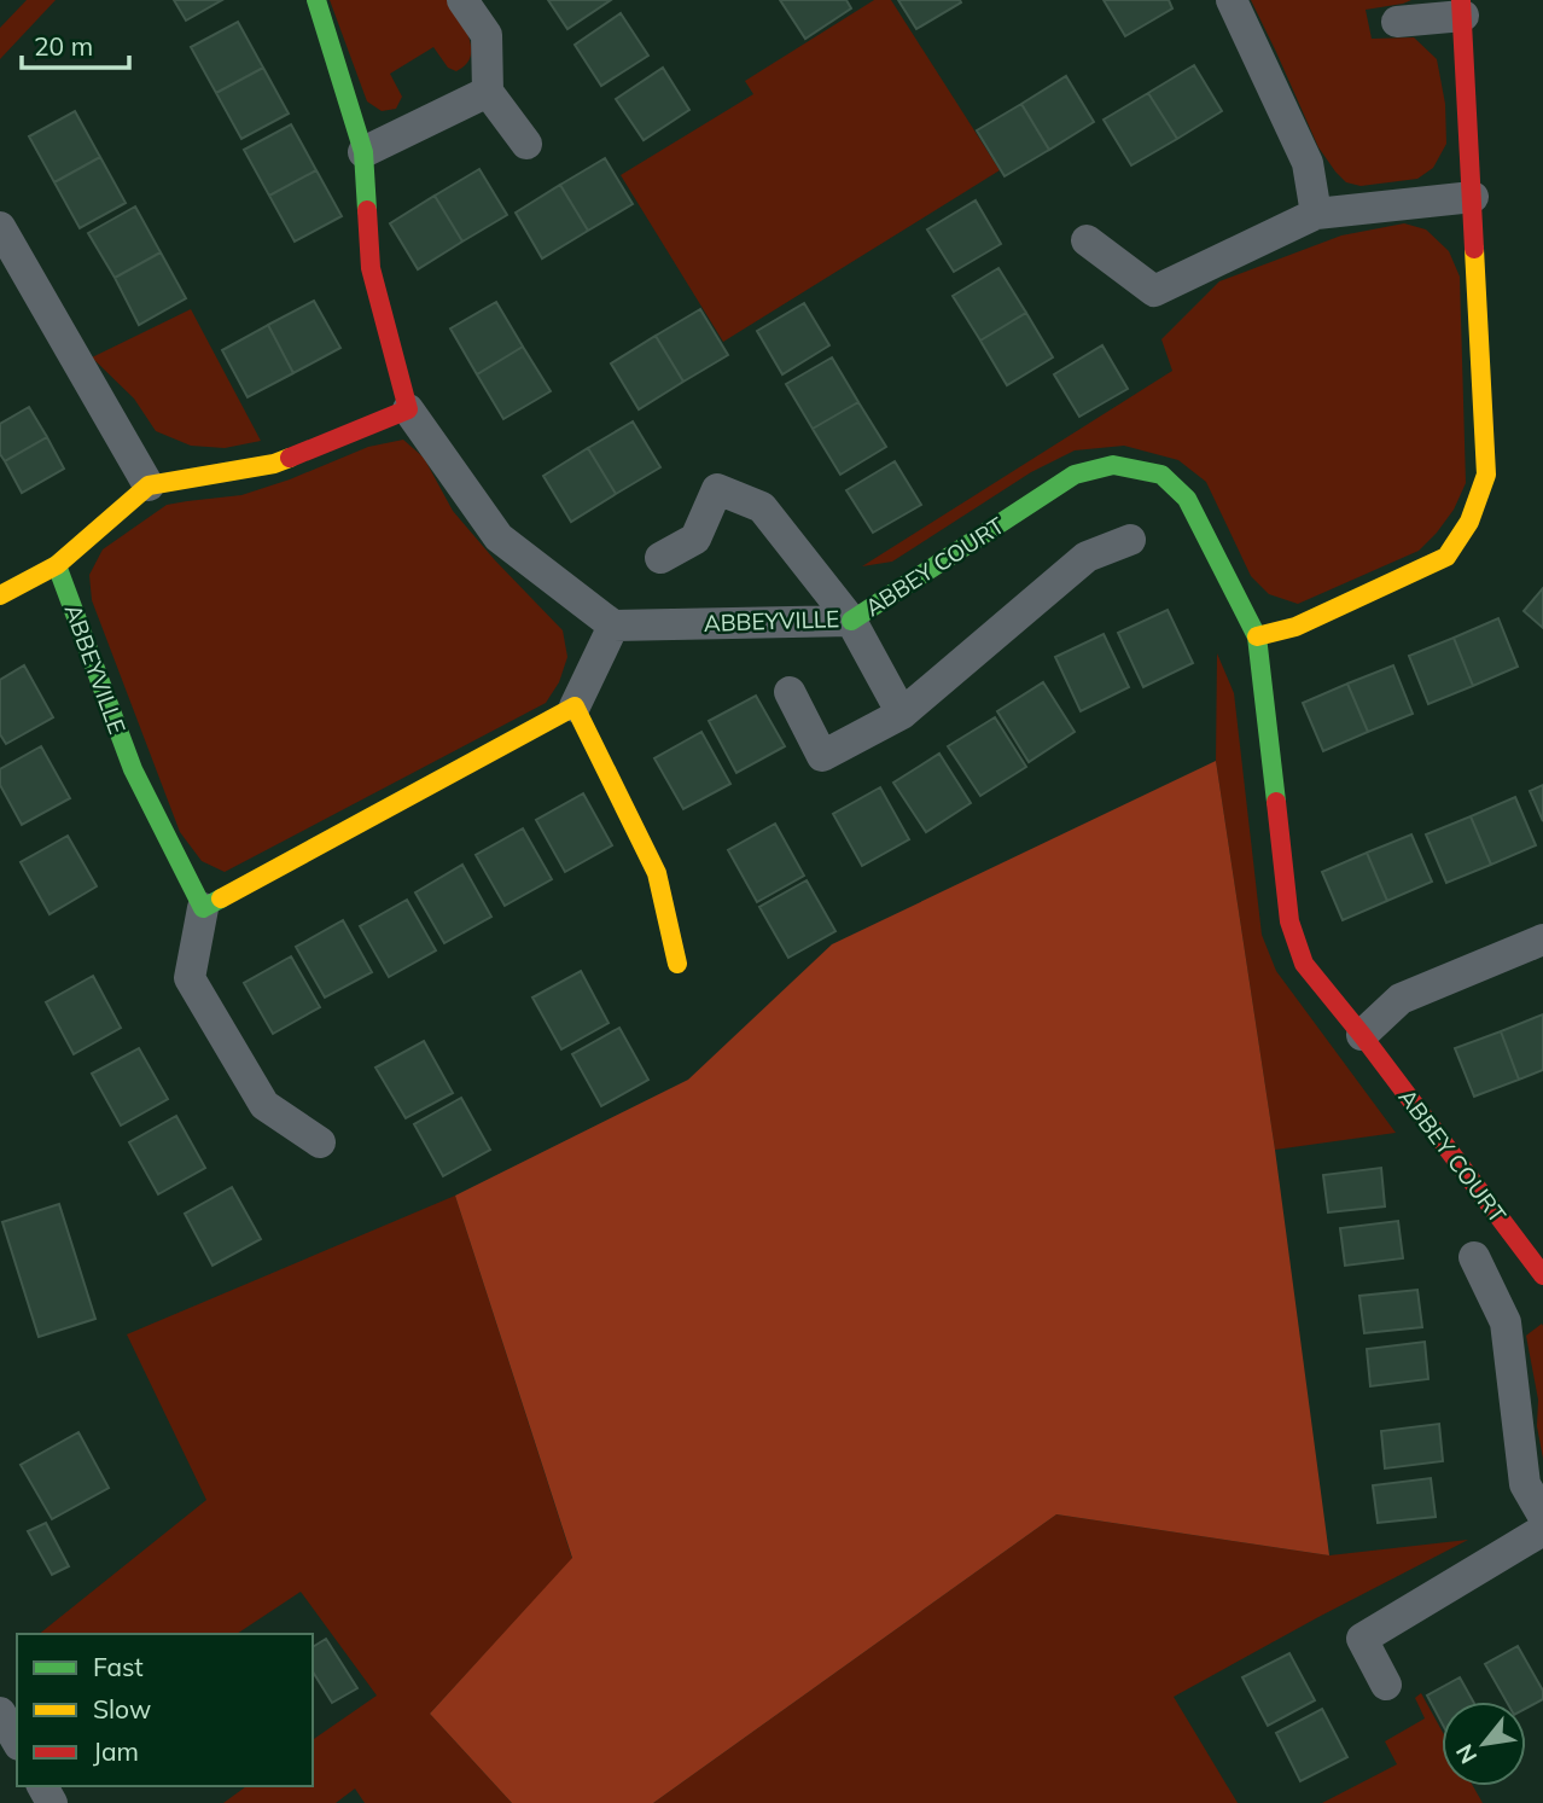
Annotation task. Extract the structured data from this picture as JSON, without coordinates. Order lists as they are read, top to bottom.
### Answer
{
  "streets": {
    "street": ["ABBEY COURT", "ABBEYVILLE"]
  },
  "crossings": [
    ["ABBEY COURT", "ABBEYVILLE"]
  ],
  "legend": ["Fast", "Slow", "Jam"],
  "scale_bar": "20 m",
  "north": "bottom left"
}
